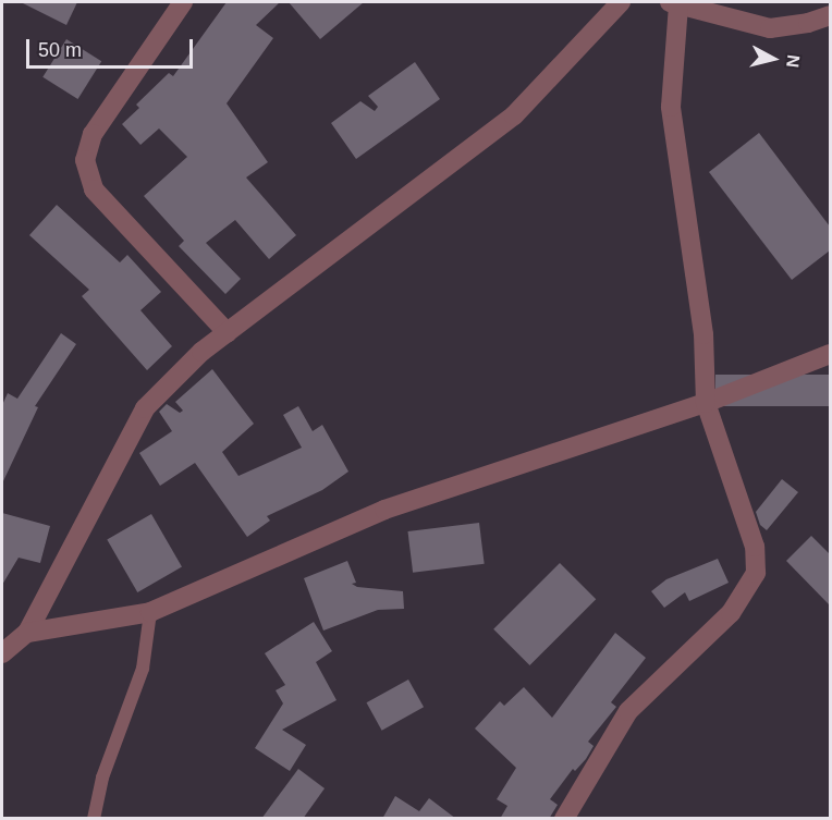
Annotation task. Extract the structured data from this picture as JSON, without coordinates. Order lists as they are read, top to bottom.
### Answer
{
  "scale_bar": "50 m",
  "north": "right"
}
